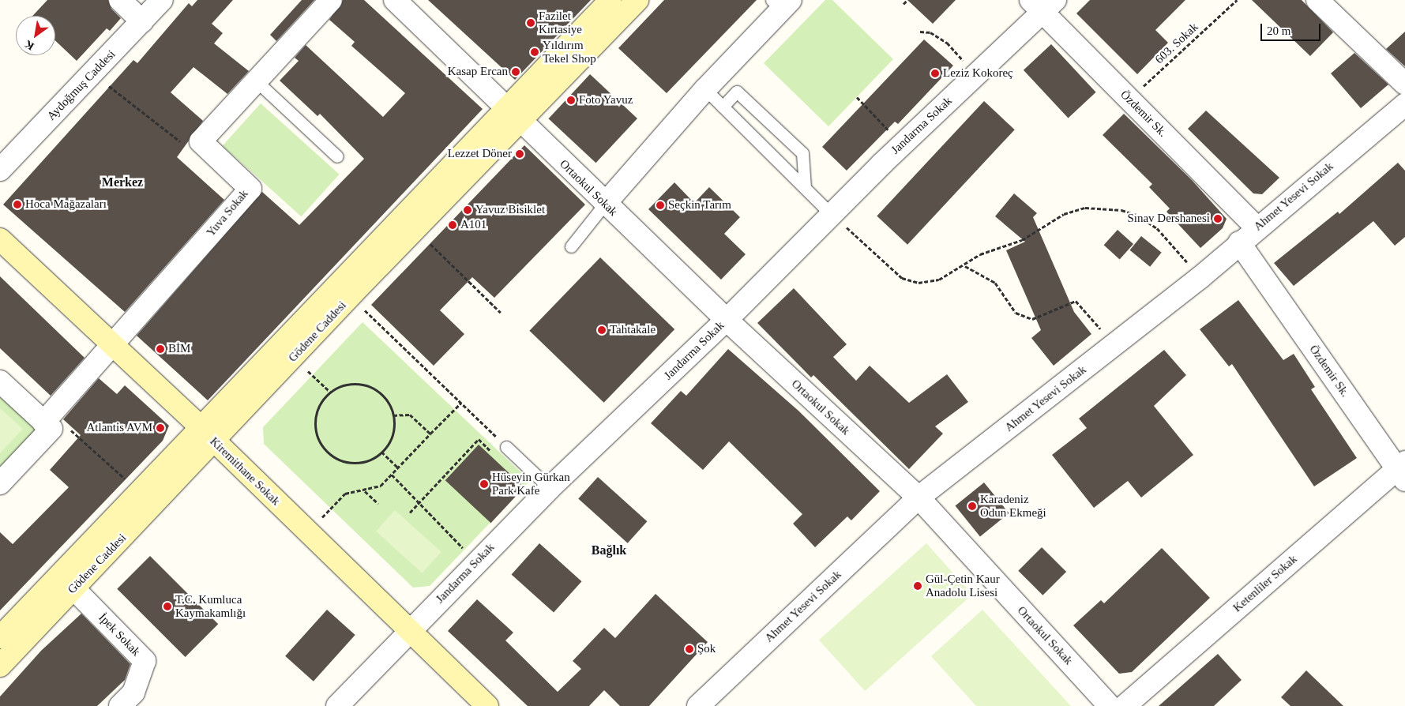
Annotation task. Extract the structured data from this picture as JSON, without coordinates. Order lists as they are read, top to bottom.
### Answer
{
  "streets": {
    "main road": ["Gödene Caddesi", "Kiremithane Sokak"],
    "street": [
      "Aydoğmuş Caddesi",
      "Özdemir Sk.",
      "Jandarma Sokak",
      "Ortaokul Sokak",
      "Ahmet Yesevi Sokak",
      "Yuva Sokak",
      "Ketenliler Sokak",
      "İpek Sokak"
    ],
    "path": ["603. Sokak"]
  },
  "crossings": [
    ["603. Sokak", "Özdemir Sk."],
    ["Özdemir Sk.", "Jandarma Sokak"],
    ["Özdemir Sk.", "Ahmet Yesevi Sokak"],
    ["Özdemir Sk.", "Ketenliler Sokak"],
    ["Jandarma Sokak", "Ortaokul Sokak"],
    ["Jandarma Sokak", "Kiremithane Sokak"],
    ["Ortaokul Sokak", "Ahmet Yesevi Sokak"],
    ["Ortaokul Sokak", "Gödene Caddesi"],
    ["Yuva Sokak", "Kiremithane Sokak"],
    ["Gödene Caddesi", "Kiremithane Sokak"],
    ["Gödene Caddesi", "İpek Sokak"]
  ],
  "districts": ["Merkez", "Bağlık"],
  "places": [
    "Fazilet Kırtasiye",
    "Yıldırım Tekel Shop",
    "Kasap Ercan",
    "Leziz Kokoreç",
    "Foto Yavuz",
    "Lezzet Döner",
    "Hoca Mağazaları",
    "Seçkin Tarım",
    "Yavuz Bisiklet",
    "Sınav Dershanesi",
    "A101",
    "Tahtakale",
    "BİM",
    "Atlantis AVM",
    "Hüseyin Gürkan Park Kafe",
    "Karadeniz Odun Ekmeği",
    "Gül-Çetin Kaur Anadolu Lisesi",
    "T.C. Kumluca Kaymakamlığı",
    "Şok"
  ],
  "scale_bar": "20 m",
  "north": "bottom left"
}
